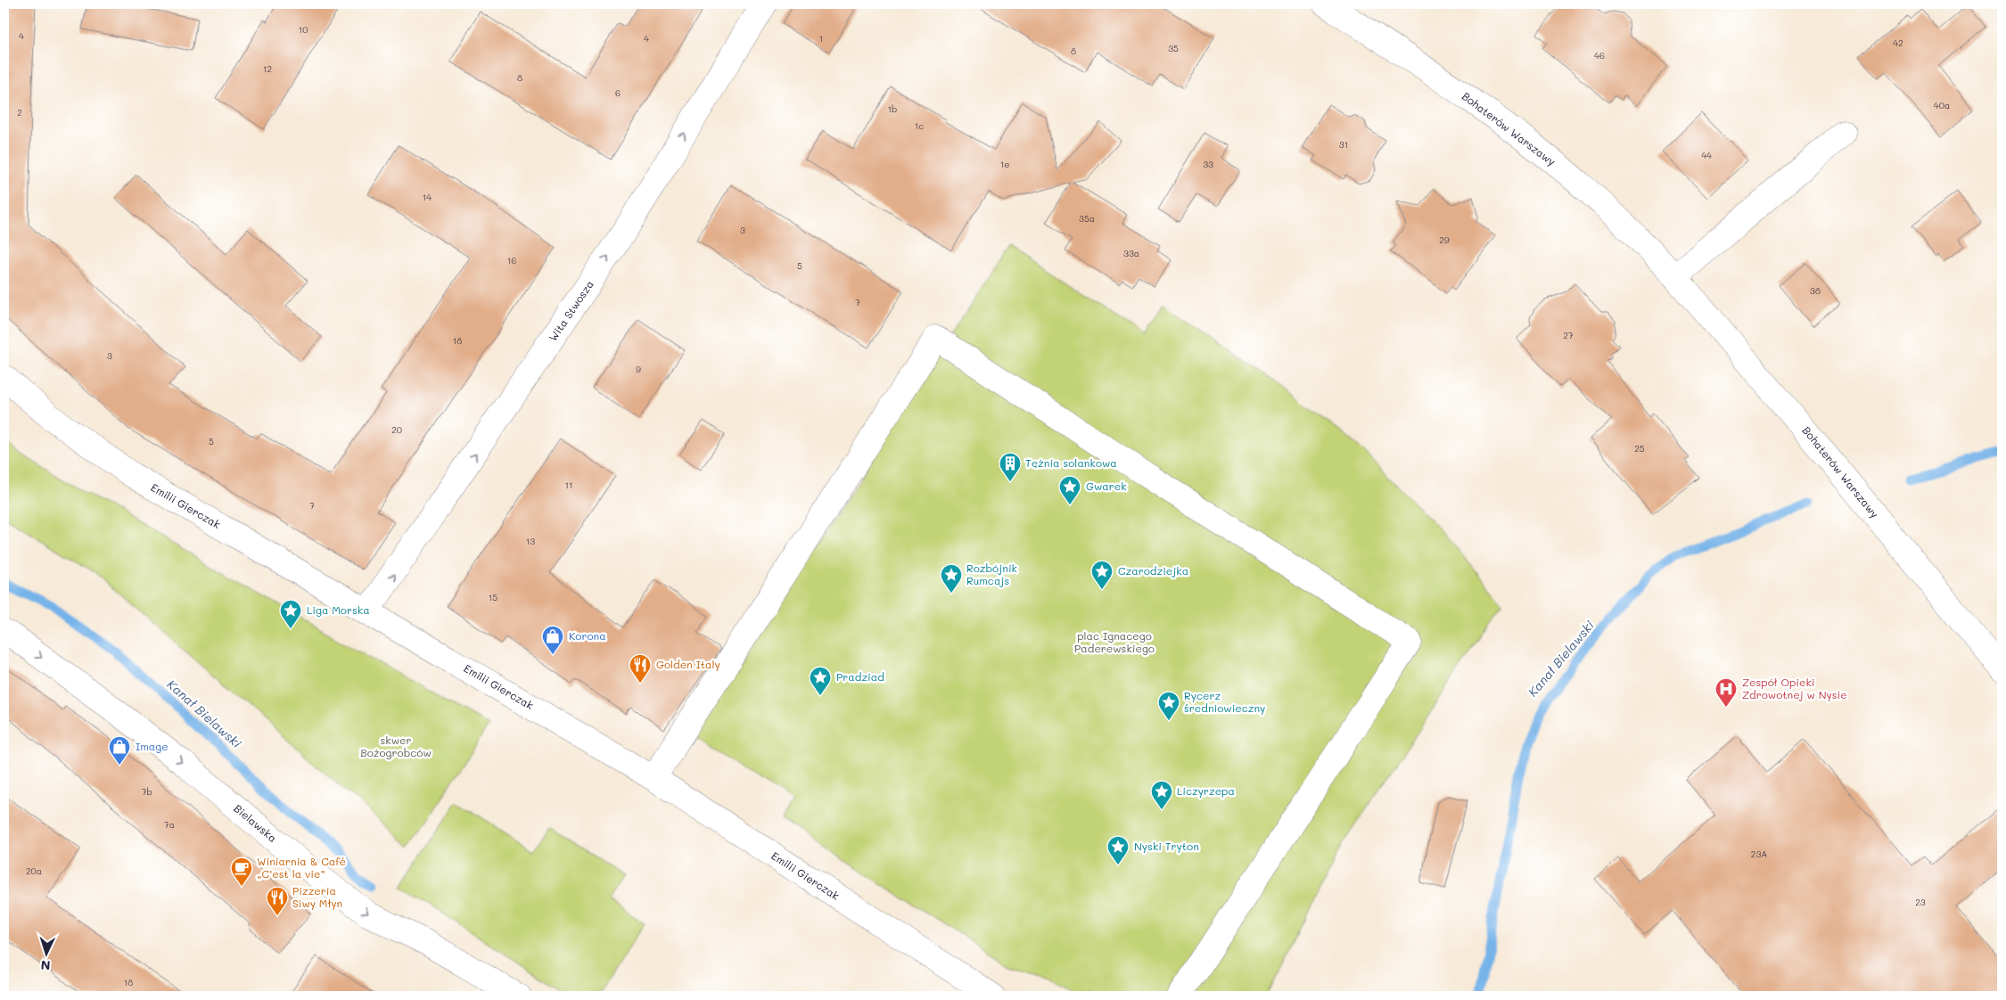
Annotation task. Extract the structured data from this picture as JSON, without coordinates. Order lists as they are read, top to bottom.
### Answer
{
  "streets": {
    "street": [
      "Bohaterów Warszawy",
      "Wita Stwosza",
      "Emilii Gierczak",
      "Bielawska"
    ]
  },
  "crossings": [
    ["Wita Stwosza", "Emilii Gierczak"]
  ],
  "one_way": ["Wita Stwosza", "Bielawska"],
  "water": ["Kanał Bielawski"],
  "parks": ["plac Ignacego Paderewskiego", "skwer Bożogrobców"],
  "places": {
    "building": ["Tężnia solankowa"],
    "place": [
      "Gwarek",
      "Czarodziejka",
      "Rozbójnik Rumcajs",
      "Liga Morska",
      "Pradziad",
      "Rycerz średniowieczny",
      "Liczyrzepa",
      "Nyski Tryton"
    ],
    "shop": ["Korona", "Image"],
    "restaurant": ["Golden Italy", "Pizzeria Siwy Młyn"],
    "hospital": ["Zespół Opieki Zdrowotnej w Nysie"],
    "cafe": ["Winiarnia & Café „C’est la vie”"]
  },
  "house_numbers": [
    "10",
    "4",
    "4",
    "1",
    "42",
    "35",
    "8",
    "46",
    "12",
    "8",
    "6",
    "40a",
    "1b",
    "2",
    "1c",
    "31",
    "44",
    "1e",
    "33",
    "14",
    "35a",
    "3",
    "29",
    "33a",
    "16",
    "5",
    "38",
    "7",
    "27",
    "18",
    "3",
    "9",
    "20",
    "5",
    "25",
    "11",
    "7",
    "13",
    "15",
    "7b",
    "7a",
    "23A",
    "20a",
    "23",
    "18"
  ],
  "north": "bottom"
}
